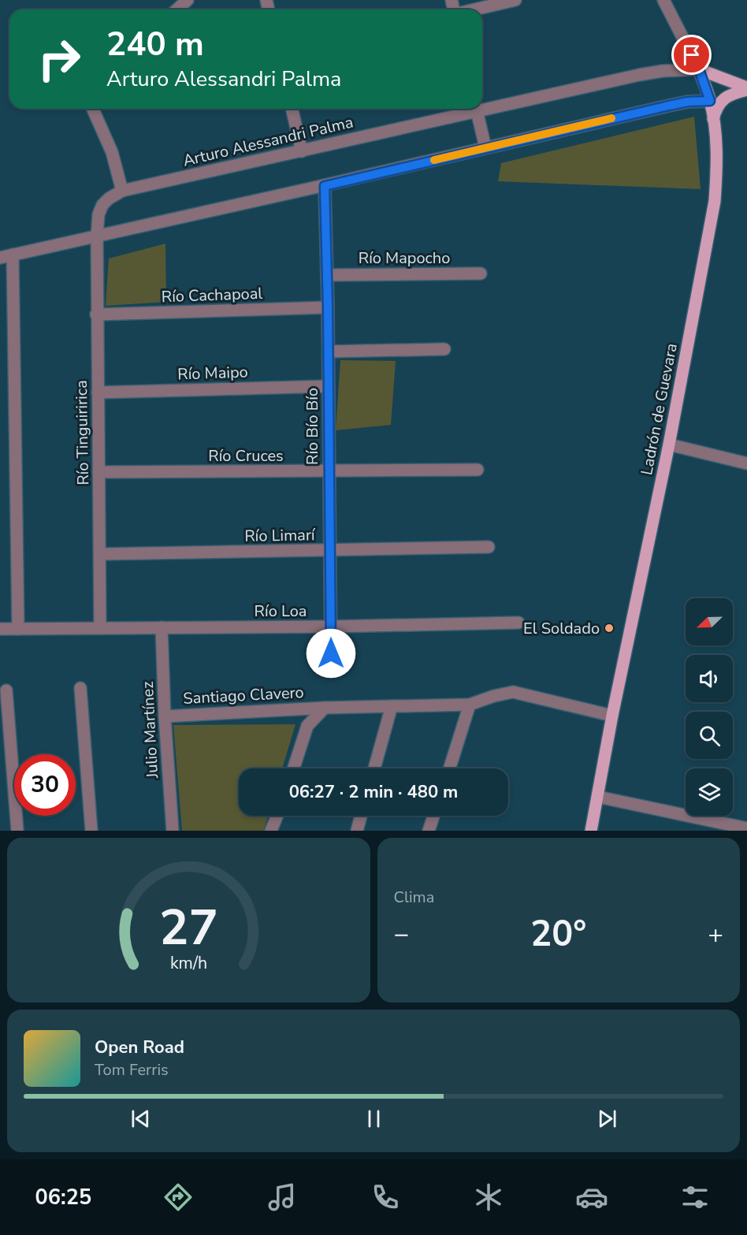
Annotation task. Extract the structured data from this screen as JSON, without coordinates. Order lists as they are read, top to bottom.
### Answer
{
  "streets": {
    "main road": ["Ladrón de Guevara"],
    "street": [
      "Arturo Alessandri Palma",
      "Río Mapocho",
      "Río Cachapoal",
      "Río Maipo",
      "Río Bío Bío",
      "Río Tinguiririca",
      "Río Cruces",
      "Río Limarí",
      "Río Loa",
      "Santiago Clavero",
      "Julio Martínez"
    ]
  },
  "crossings": [
    ["Arturo Alessandri Palma", "Ladrón de Guevara"],
    ["Arturo Alessandri Palma", "Río Tinguiririca"],
    ["Río Mapocho", "Río Bío Bío"],
    ["Río Cachapoal", "Río Bío Bío"],
    ["Río Cachapoal", "Río Tinguiririca"],
    ["Río Maipo", "Río Bío Bío"],
    ["Río Maipo", "Río Tinguiririca"],
    ["Ladrón de Guevara", "Santiago Clavero"],
    ["Río Bío Bío", "Río Cruces"],
    ["Río Bío Bío", "Río Limarí"],
    ["Río Bío Bío", "Río Loa"],
    ["Río Tinguiririca", "Río Cruces"],
    ["Río Tinguiririca", "Río Limarí"],
    ["Río Tinguiririca", "Río Loa"],
    ["Río Loa", "Julio Martínez"],
    ["Santiago Clavero", "Julio Martínez"]
  ],
  "places": ["El Soldado"],
  "north": "bottom left",
  "page": {
    "turn": ["240 m", "Arturo Alessandri Palma"],
    "limit": "30",
    "trip": "06:27 · 2 min · 480 m",
    "tile": "Clima",
    "heat": ["−", "20°", "+"],
    "song": ["Open Road", "Tom Ferris"],
    "tabs": "06:25",
    "gauge": ["27", "km/h"]
  }
}
